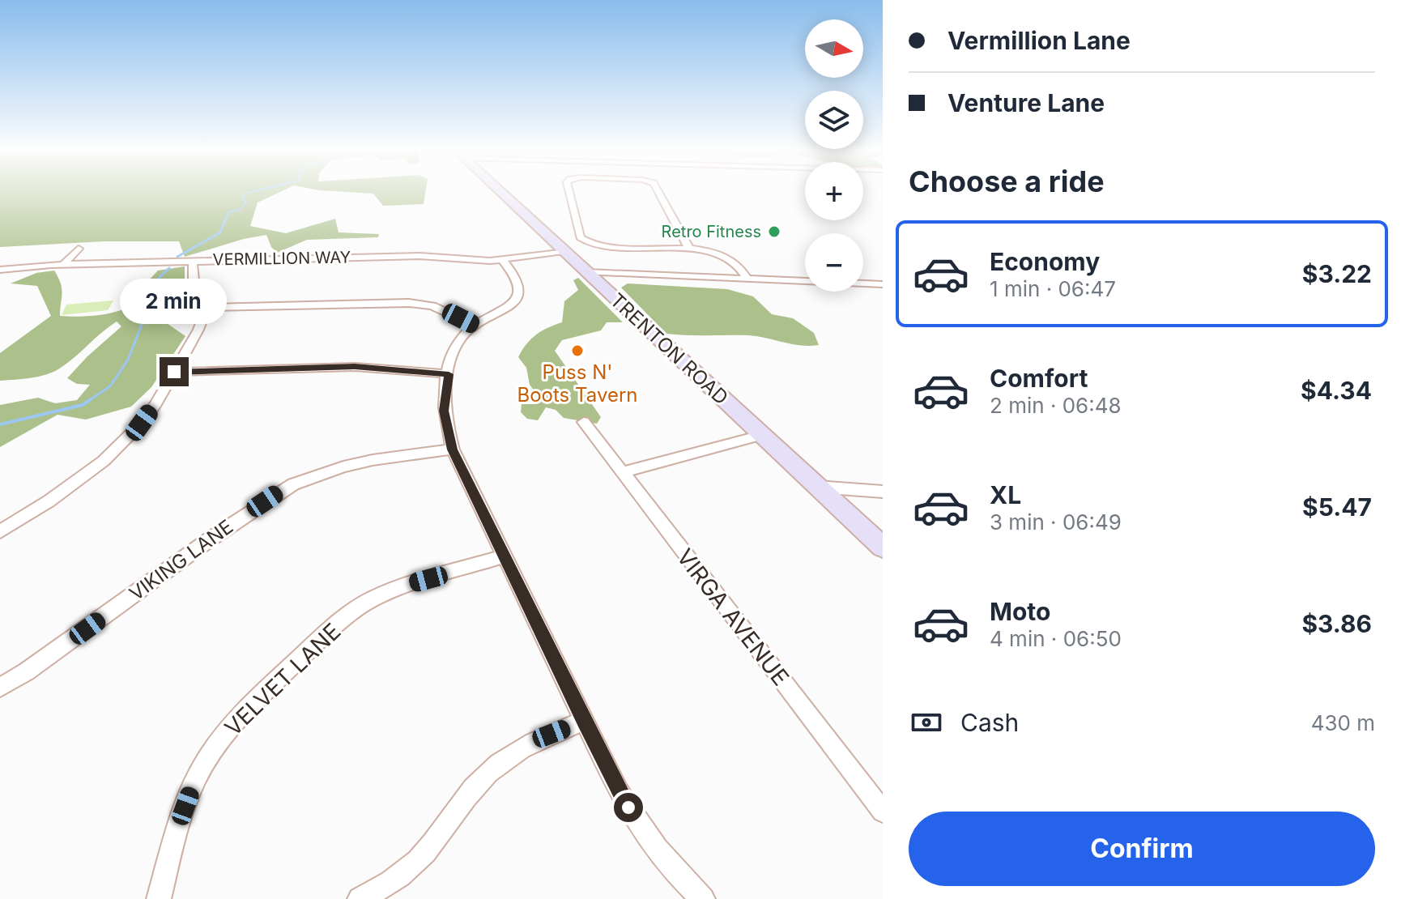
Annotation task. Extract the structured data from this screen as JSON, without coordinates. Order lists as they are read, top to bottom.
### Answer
{
  "streets": {
    "main road": ["TRENTON ROAD"],
    "street": [
      "VERMILLION WAY",
      "VIKING LANE",
      "VIRGA AVENUE",
      "VELVET LANE"
    ]
  },
  "crossings": [
    ["VERMILLION WAY", "TRENTON ROAD"]
  ],
  "places": ["Retro Fitness", "Puss N' Boots Tavern"],
  "north": "right",
  "page": {
    "banner": ["Vermillion Lane", "Venture Lane"],
    "map_buttons": ["+", "−"],
    "heading": "Choose a ride",
    "list": [
      {
        "name": "Economy",
        "note": "1 min · 06:47",
        "value": "$3.22"
      },
      {
        "name": "Comfort",
        "note": "2 min · 06:48",
        "value": "$4.34"
      },
      {
        "name": "XL",
        "note": "3 min · 06:49",
        "value": "$5.47"
      },
      {
        "name": "Moto",
        "note": "4 min · 06:50",
        "value": "$3.86"
      }
    ],
    "bubble": "2 min",
    "pay": ["Cash", "430 m"],
    "buttons": "Confirm"
  }
}
